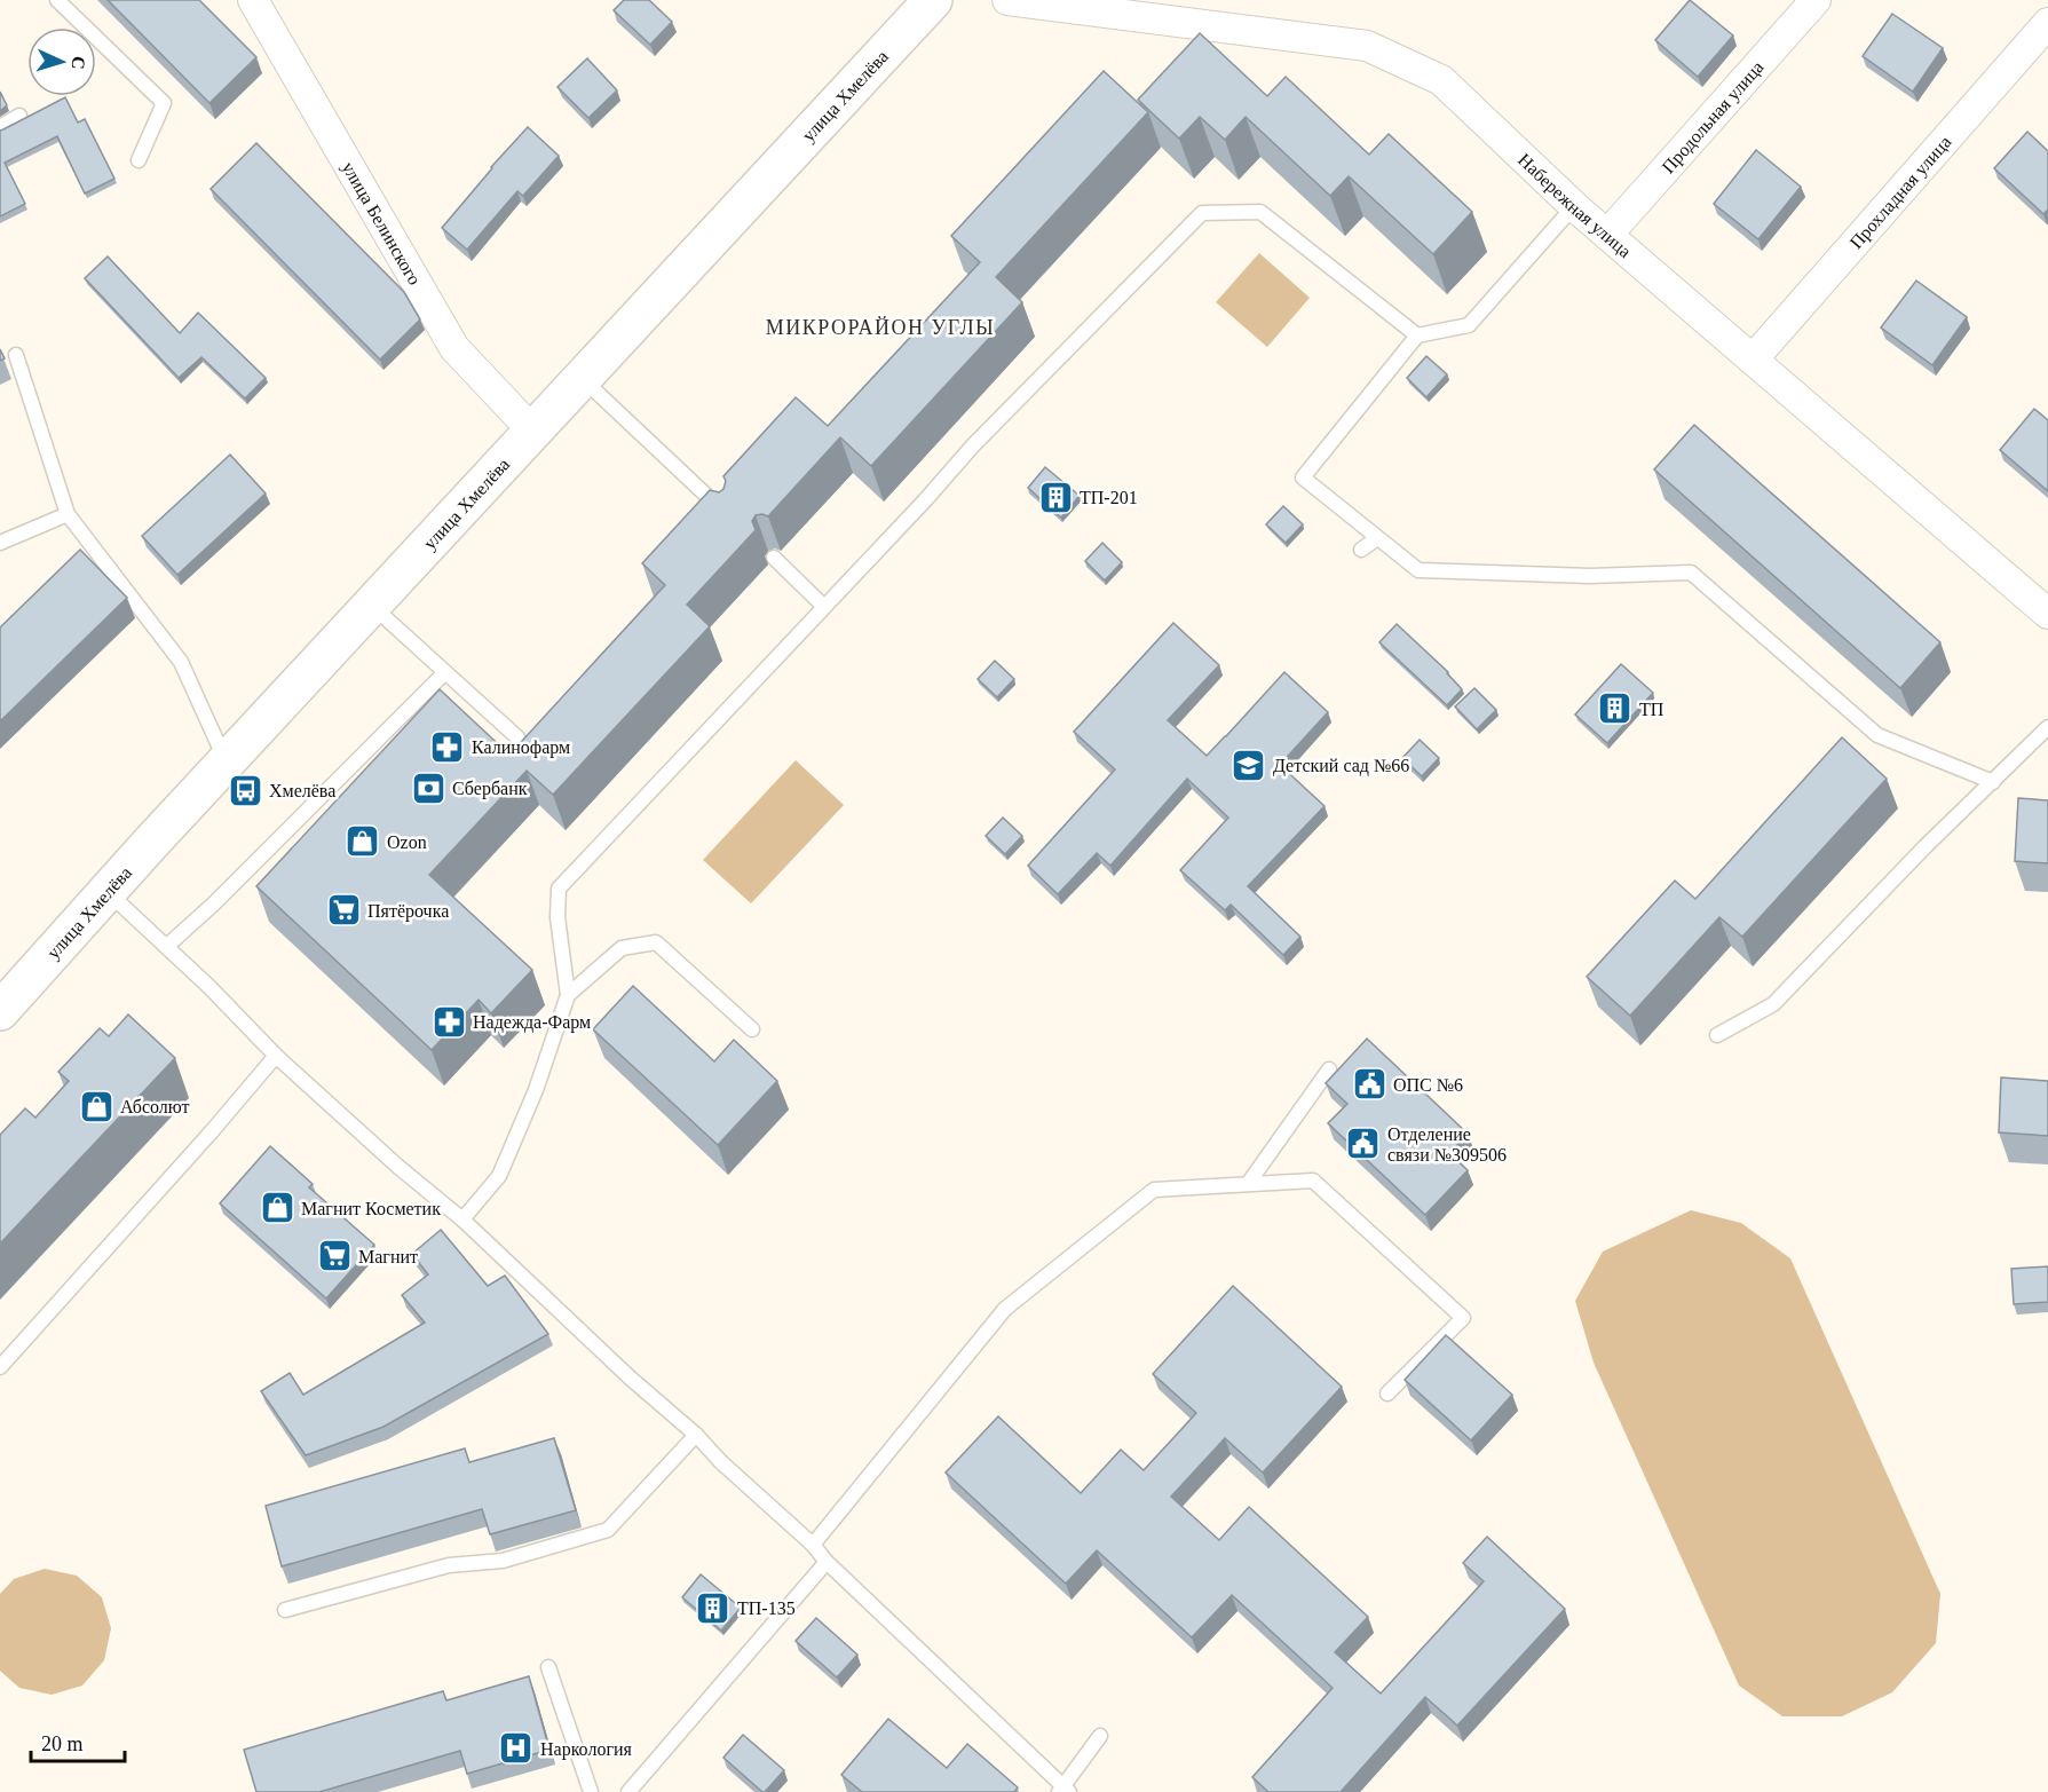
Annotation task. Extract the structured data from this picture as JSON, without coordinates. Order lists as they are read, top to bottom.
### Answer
{
  "streets": {
    "main road": ["улица Хмелёва"],
    "street": [
      "Продольная улица",
      "Прохладная улица",
      "Набережная улица",
      "улица Белинского"
    ]
  },
  "crossings": [
    ["улица Хмелёва", "улица Белинского"],
    ["Продольная улица", "Набережная улица"],
    ["Прохладная улица", "Набережная улица"]
  ],
  "districts": ["МИКРОРАЙОН УГЛЫ"],
  "places": {
    "building": ["ТП-201", "ТП", "ТП-135"],
    "pharmacy": ["Калинофарм", "Надежда-Фарм"],
    "school or university": ["Детский сад №66"],
    "bank": ["Сбербанк"],
    "bus stop": ["Хмелёва"],
    "shop": ["Ozon", "Абсолют", "Магнит Косметик"],
    "supermarket": ["Пятёрочка", "Магнит"],
    "public building": ["ОПС №6", "Отделение связи №309506"],
    "hospital": ["Наркология"]
  },
  "scale_bar": "20 m",
  "north": "right"
}
